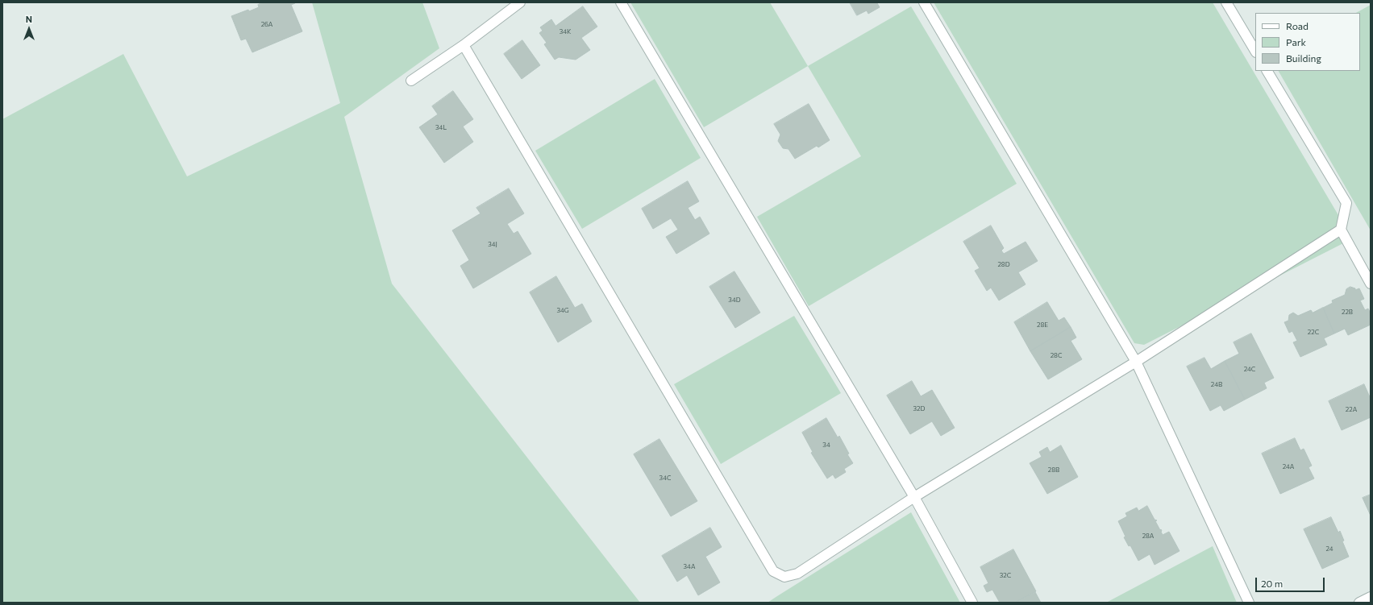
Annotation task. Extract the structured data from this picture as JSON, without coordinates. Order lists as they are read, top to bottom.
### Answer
{
  "house_numbers": [
    "26A",
    "34K",
    "34L",
    "34J",
    "28D",
    "34D",
    "34G",
    "22B",
    "28E",
    "22C",
    "28C",
    "24C",
    "24B",
    "32D",
    "22A",
    "34",
    "24A",
    "28B",
    "34C",
    "28A",
    "24",
    "34A",
    "32C"
  ],
  "legend": ["Road", "Park", "Building"],
  "scale_bar": "20 m",
  "north": "top"
}
